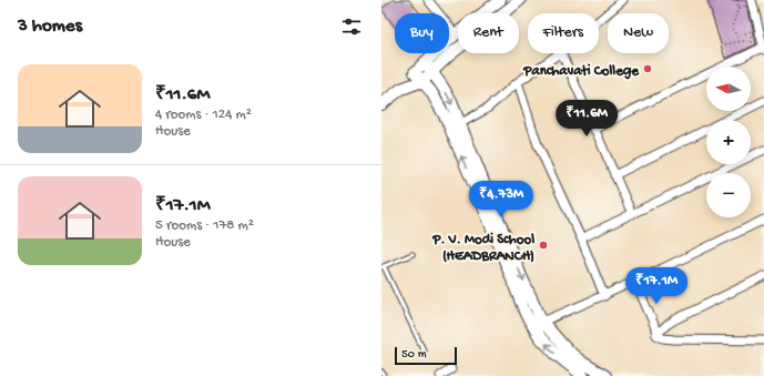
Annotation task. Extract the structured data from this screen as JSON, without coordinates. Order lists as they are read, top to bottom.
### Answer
{
  "places": ["Panchavati College", "P. V. Modi School (HEADBRANCH)"],
  "scale_bar": "50 m",
  "north": "left",
  "page": {
    "heading": "3 homes",
    "chip": [
      "Buy",
      "Rent",
      "Filters",
      "New"
    ],
    "list": [
      {
        "name": "₹11.6M",
        "note": "4 rooms · 124 m² · House"
      },
      {
        "name": "₹17.1M",
        "note": "5 rooms · 178 m² · House"
      }
    ],
    "map_buttons": ["+", "−"],
    "price": ["₹11.6M", "₹4.73M", "₹17.1M"],
    "scale": "50 m"
  }
}
